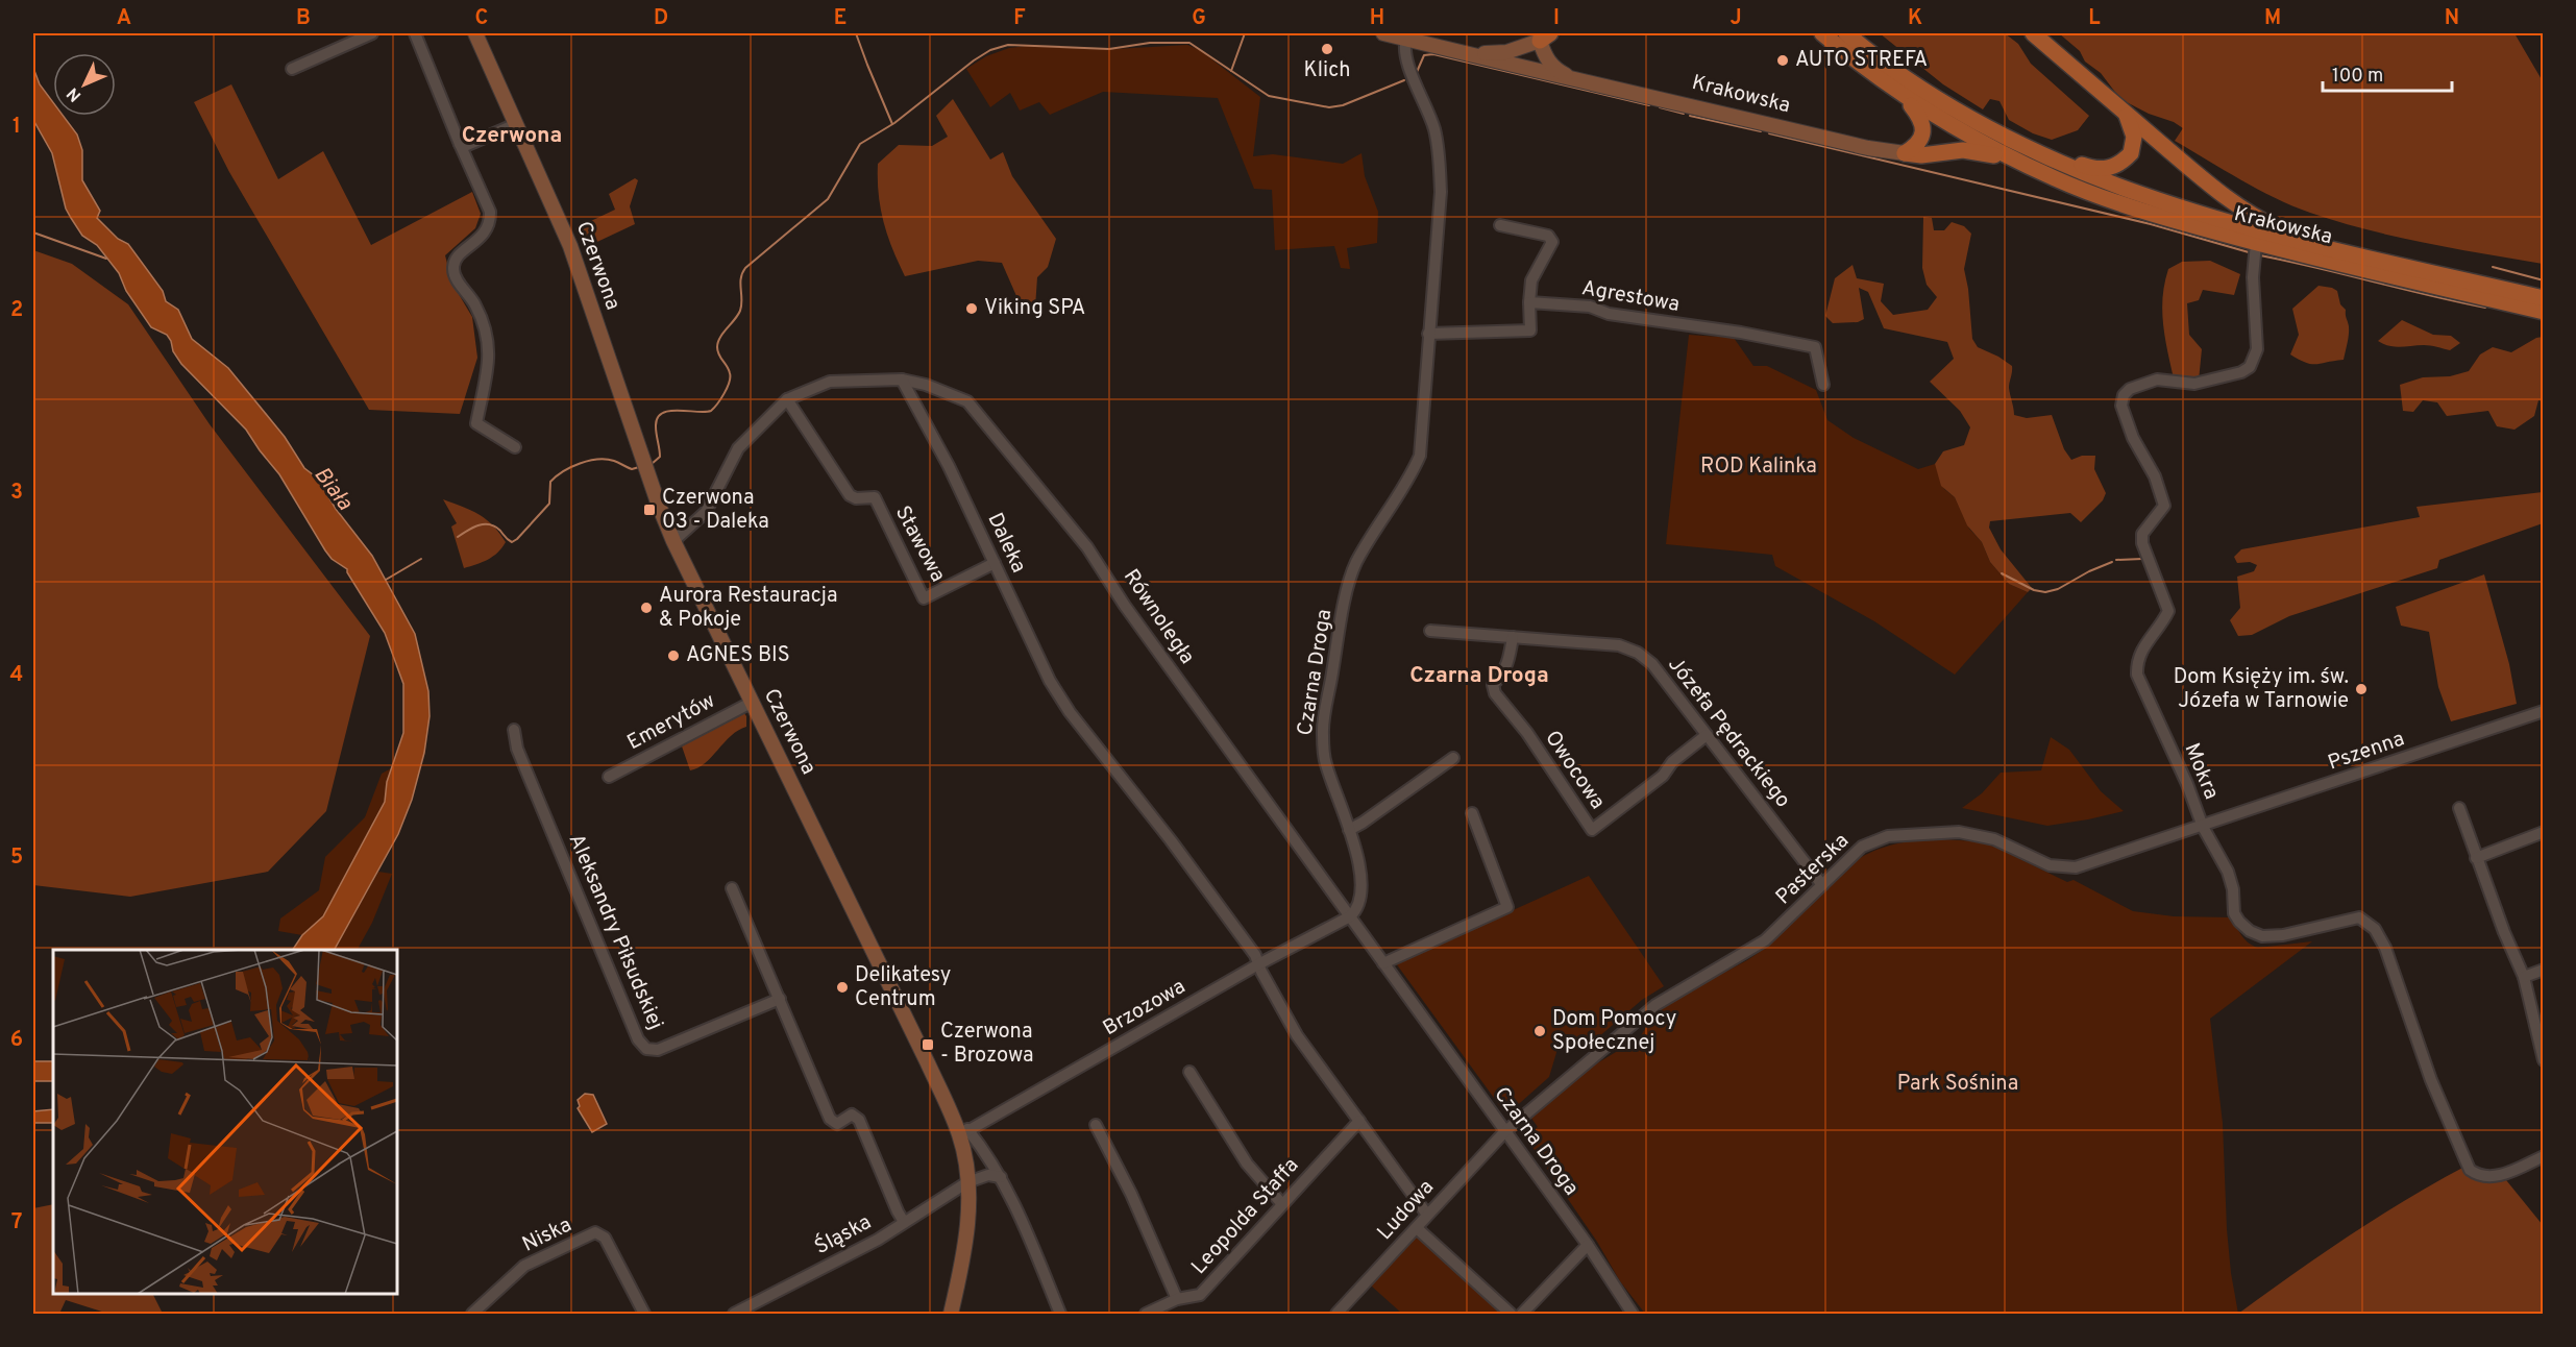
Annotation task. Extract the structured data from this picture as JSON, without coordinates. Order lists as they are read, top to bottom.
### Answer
{
  "streets": {
    "main road": ["Krakowska", "Czerwona"],
    "street": [
      "Agrestowa",
      "Daleka",
      "Stawowa",
      "Równoległa",
      "Czarna Droga",
      "Emerytów",
      "Józefa Pędrackiego",
      "Pszenna",
      "Owocowa",
      "Mokra",
      "Pasterska",
      "Aleksandry Piłsudskiej",
      "Brzozowa",
      "Ludowa",
      "Leopolda Staffa",
      "Niska",
      "Śląska"
    ]
  },
  "crossings": [
    ["Krakowska", "Czarna Droga"],
    ["Krakowska", "Mokra"],
    ["Czerwona", "Emerytów"],
    ["Czerwona", "Brzozowa"],
    ["Czerwona", "Śląska"],
    ["Daleka", "Stawowa"],
    ["Daleka", "Równoległa"],
    ["Daleka", "Brzozowa"],
    ["Daleka", "Ludowa"],
    ["Daleka", "Leopolda Staffa"],
    ["Równoległa", "Czarna Droga"],
    ["Równoległa", "Brzozowa"],
    ["Czarna Droga", "Pasterska"],
    ["Czarna Droga", "Brzozowa"],
    ["Czarna Droga", "Ludowa"],
    ["Józefa Pędrackiego", "Owocowa"],
    ["Józefa Pędrackiego", "Pasterska"],
    ["Pszenna", "Mokra"],
    ["Pszenna", "Pasterska"],
    ["Mokra", "Pasterska"],
    ["Pasterska", "Ludowa"]
  ],
  "districts": ["Czerwona", "Czarna Droga"],
  "water": ["Biała"],
  "parks": ["ROD Kalinka", "Park Sośnina"],
  "places": {
    "other": [
      "Klich",
      "AUTO STREFA",
      "Viking SPA",
      "Aurora Restauracja & Pokoje",
      "AGNES BIS",
      "Dom Księży im. św. Józefa w Tarnowie",
      "Delikatesy Centrum",
      "Dom Pomocy Społecznej"
    ],
    "transit": ["Czerwona 03 - Daleka", "Czerwona - Brozowa"]
  },
  "scale_bar": "100 m",
  "north": "bottom left",
  "grid": {
    "columns": [
      "A",
      "B",
      "C",
      "D",
      "E",
      "F",
      "G",
      "H",
      "I",
      "J",
      "K",
      "L",
      "M",
      "N"
    ],
    "rows": [
      "1",
      "2",
      "3",
      "4",
      "5",
      "6",
      "7"
    ]
  }
}
